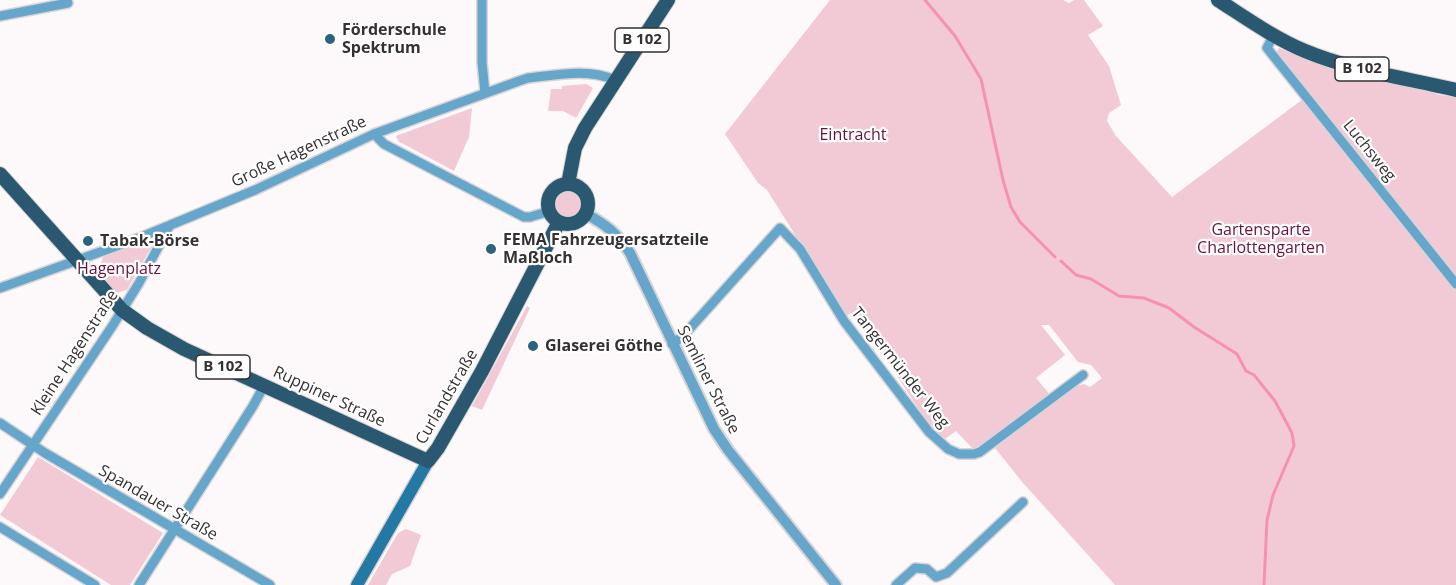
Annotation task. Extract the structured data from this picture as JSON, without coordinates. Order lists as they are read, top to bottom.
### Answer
{
  "streets": {
    "main road": ["B 102", "Ruppiner Straße", "Curlandstraße"],
    "street": [
      "Luchsweg",
      "Große Hagenstraße",
      "Kleine Hagenstraße",
      "Tangermünder Weg",
      "Semliner Straße",
      "Spandauer Straße"
    ]
  },
  "crossings": [
    ["B 102", "Luchsweg"],
    ["B 102", "Große Hagenstraße"],
    ["B 102", "Kleine Hagenstraße"],
    ["B 102", "Semliner Straße"],
    ["B 102", "Ruppiner Straße"],
    ["B 102", "Curlandstraße"],
    ["Große Hagenstraße", "Kleine Hagenstraße"],
    ["Kleine Hagenstraße", "Ruppiner Straße"],
    ["Kleine Hagenstraße", "Spandauer Straße"],
    ["Tangermünder Weg", "Semliner Straße"],
    ["Semliner Straße", "Curlandstraße"],
    ["Ruppiner Straße", "Curlandstraße"]
  ],
  "parks": ["Eintracht", "Gartensparte Charlottengarten", "Hagenplatz"],
  "places": [
    "Förderschule Spektrum",
    "Tabak-Börse",
    "FEMA Fahrzeugersatzteile Maßloch",
    "Glaserei Göthe"
  ]
}
